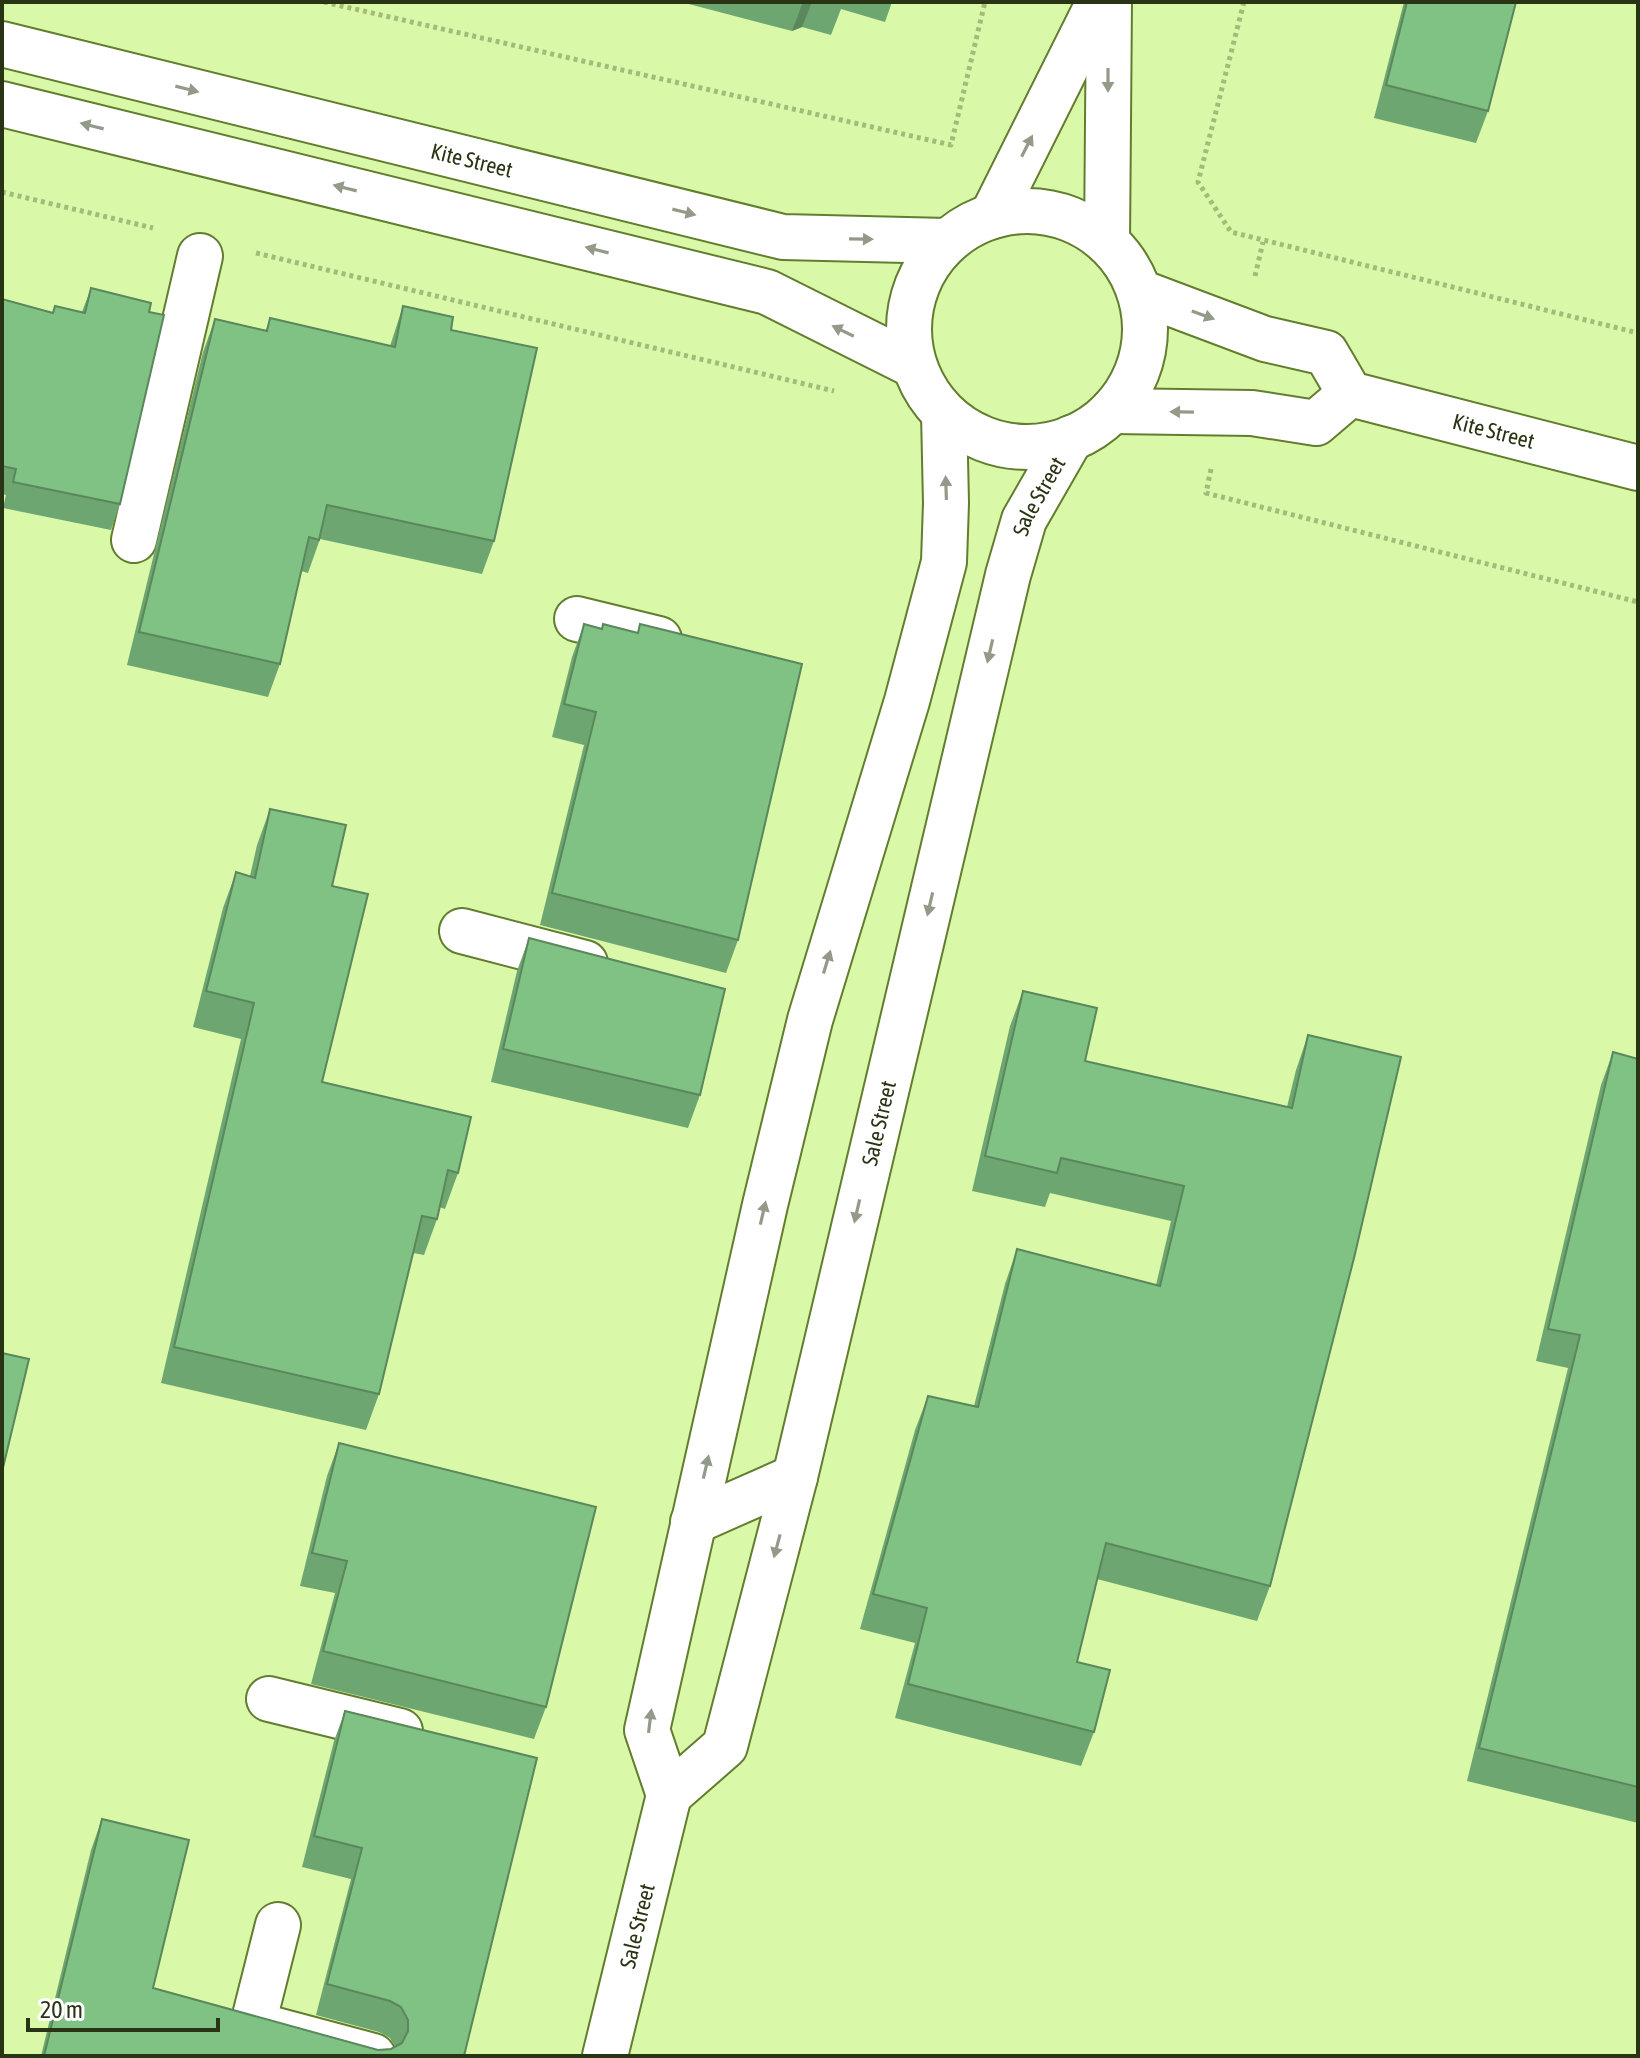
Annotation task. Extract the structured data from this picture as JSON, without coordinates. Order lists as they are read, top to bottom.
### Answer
{
  "streets": {
    "street": ["Kite Street", "Sale Street"]
  },
  "crossings": [
    ["Kite Street", "Sale Street"]
  ],
  "scale_bar": "20 m"
}
